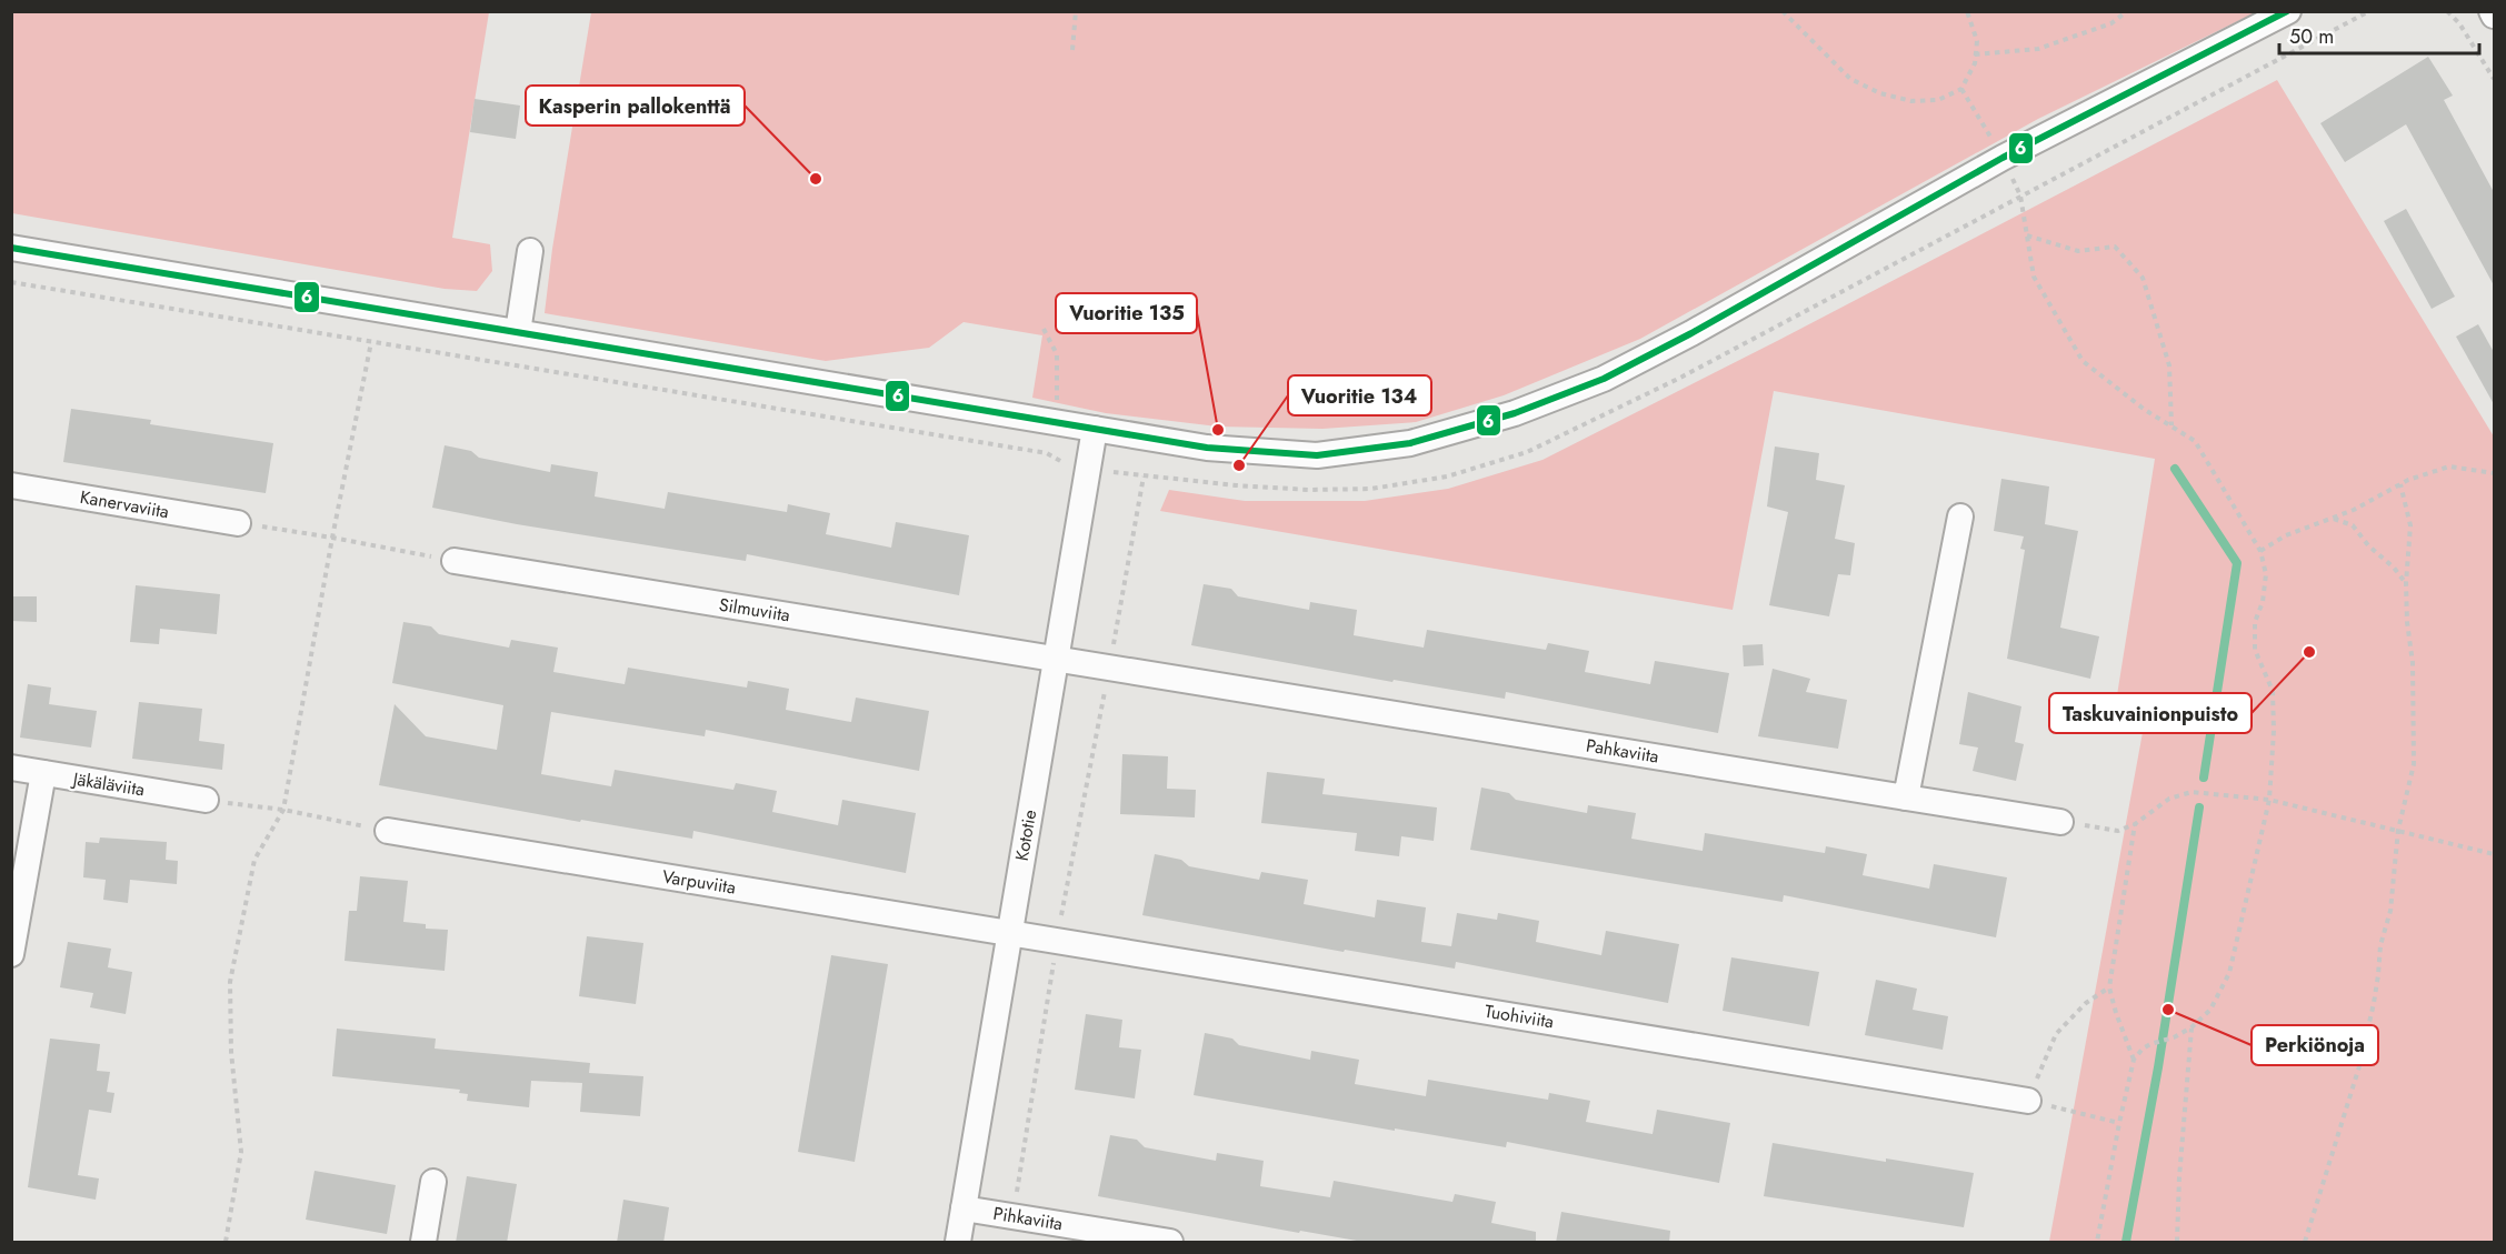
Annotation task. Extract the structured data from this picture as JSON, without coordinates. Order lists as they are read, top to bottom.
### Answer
{
  "streets": {
    "street": [
      "Kanervaviita",
      "Silmuviita",
      "Pahkaviita",
      "Jäkäläviita",
      "Kototie",
      "Varpuviita",
      "Tuohiviita",
      "Pihkaviita"
    ]
  },
  "crossings": [
    ["Silmuviita", "Pahkaviita"],
    ["Silmuviita", "Kototie"],
    ["Pahkaviita", "Kototie"],
    ["Kototie", "Varpuviita"],
    ["Kototie", "Tuohiviita"],
    ["Kototie", "Pihkaviita"],
    ["Varpuviita", "Tuohiviita"]
  ],
  "places": [
    "Kasperin pallokenttä",
    "Vuoritie 135",
    "Vuoritie 134",
    "Taskuvainionpuisto",
    "Perkiönoja"
  ],
  "lines": ["transit line 6"],
  "scale_bar": "50 m"
}
